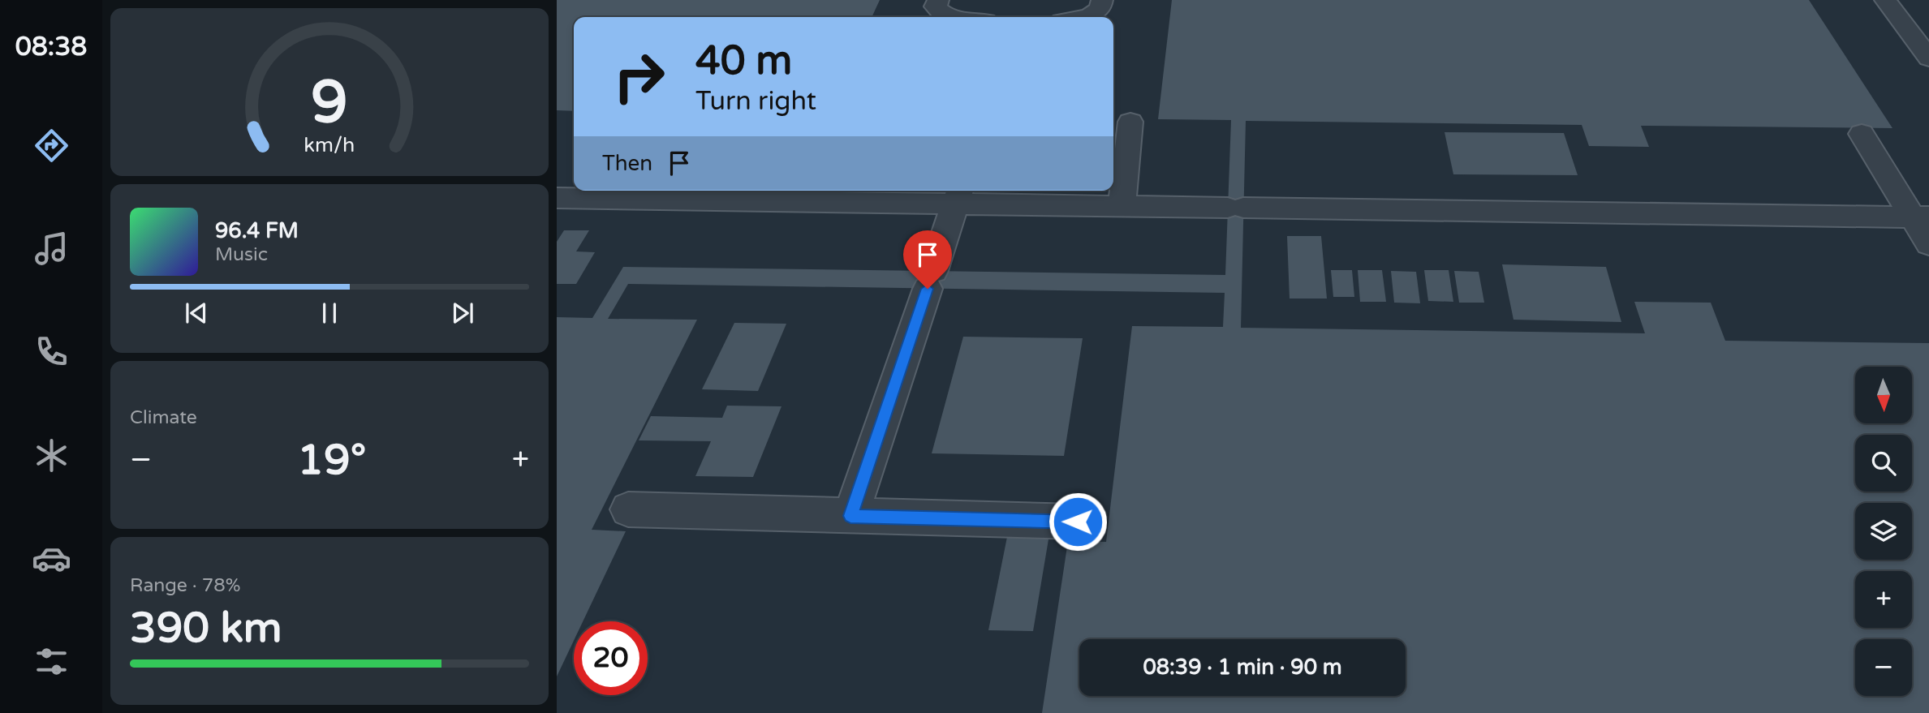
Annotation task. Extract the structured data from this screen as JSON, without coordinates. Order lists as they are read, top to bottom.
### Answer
{
  "north": "bottom",
  "page": {
    "tabs": "08:38",
    "turn": ["40 m", "Turn right"],
    "then": "Then",
    "song": ["96.4 FM", "Music"],
    "tile": [
      "Climate",
      ["Range · 78%", "390 km"]
    ],
    "map_buttons": ["+", "−"],
    "heat": ["−", "19°", "+"],
    "limit": "20",
    "trip": "08:39 · 1 min · 90 m",
    "gauge": ["9", "km/h"]
  }
}
